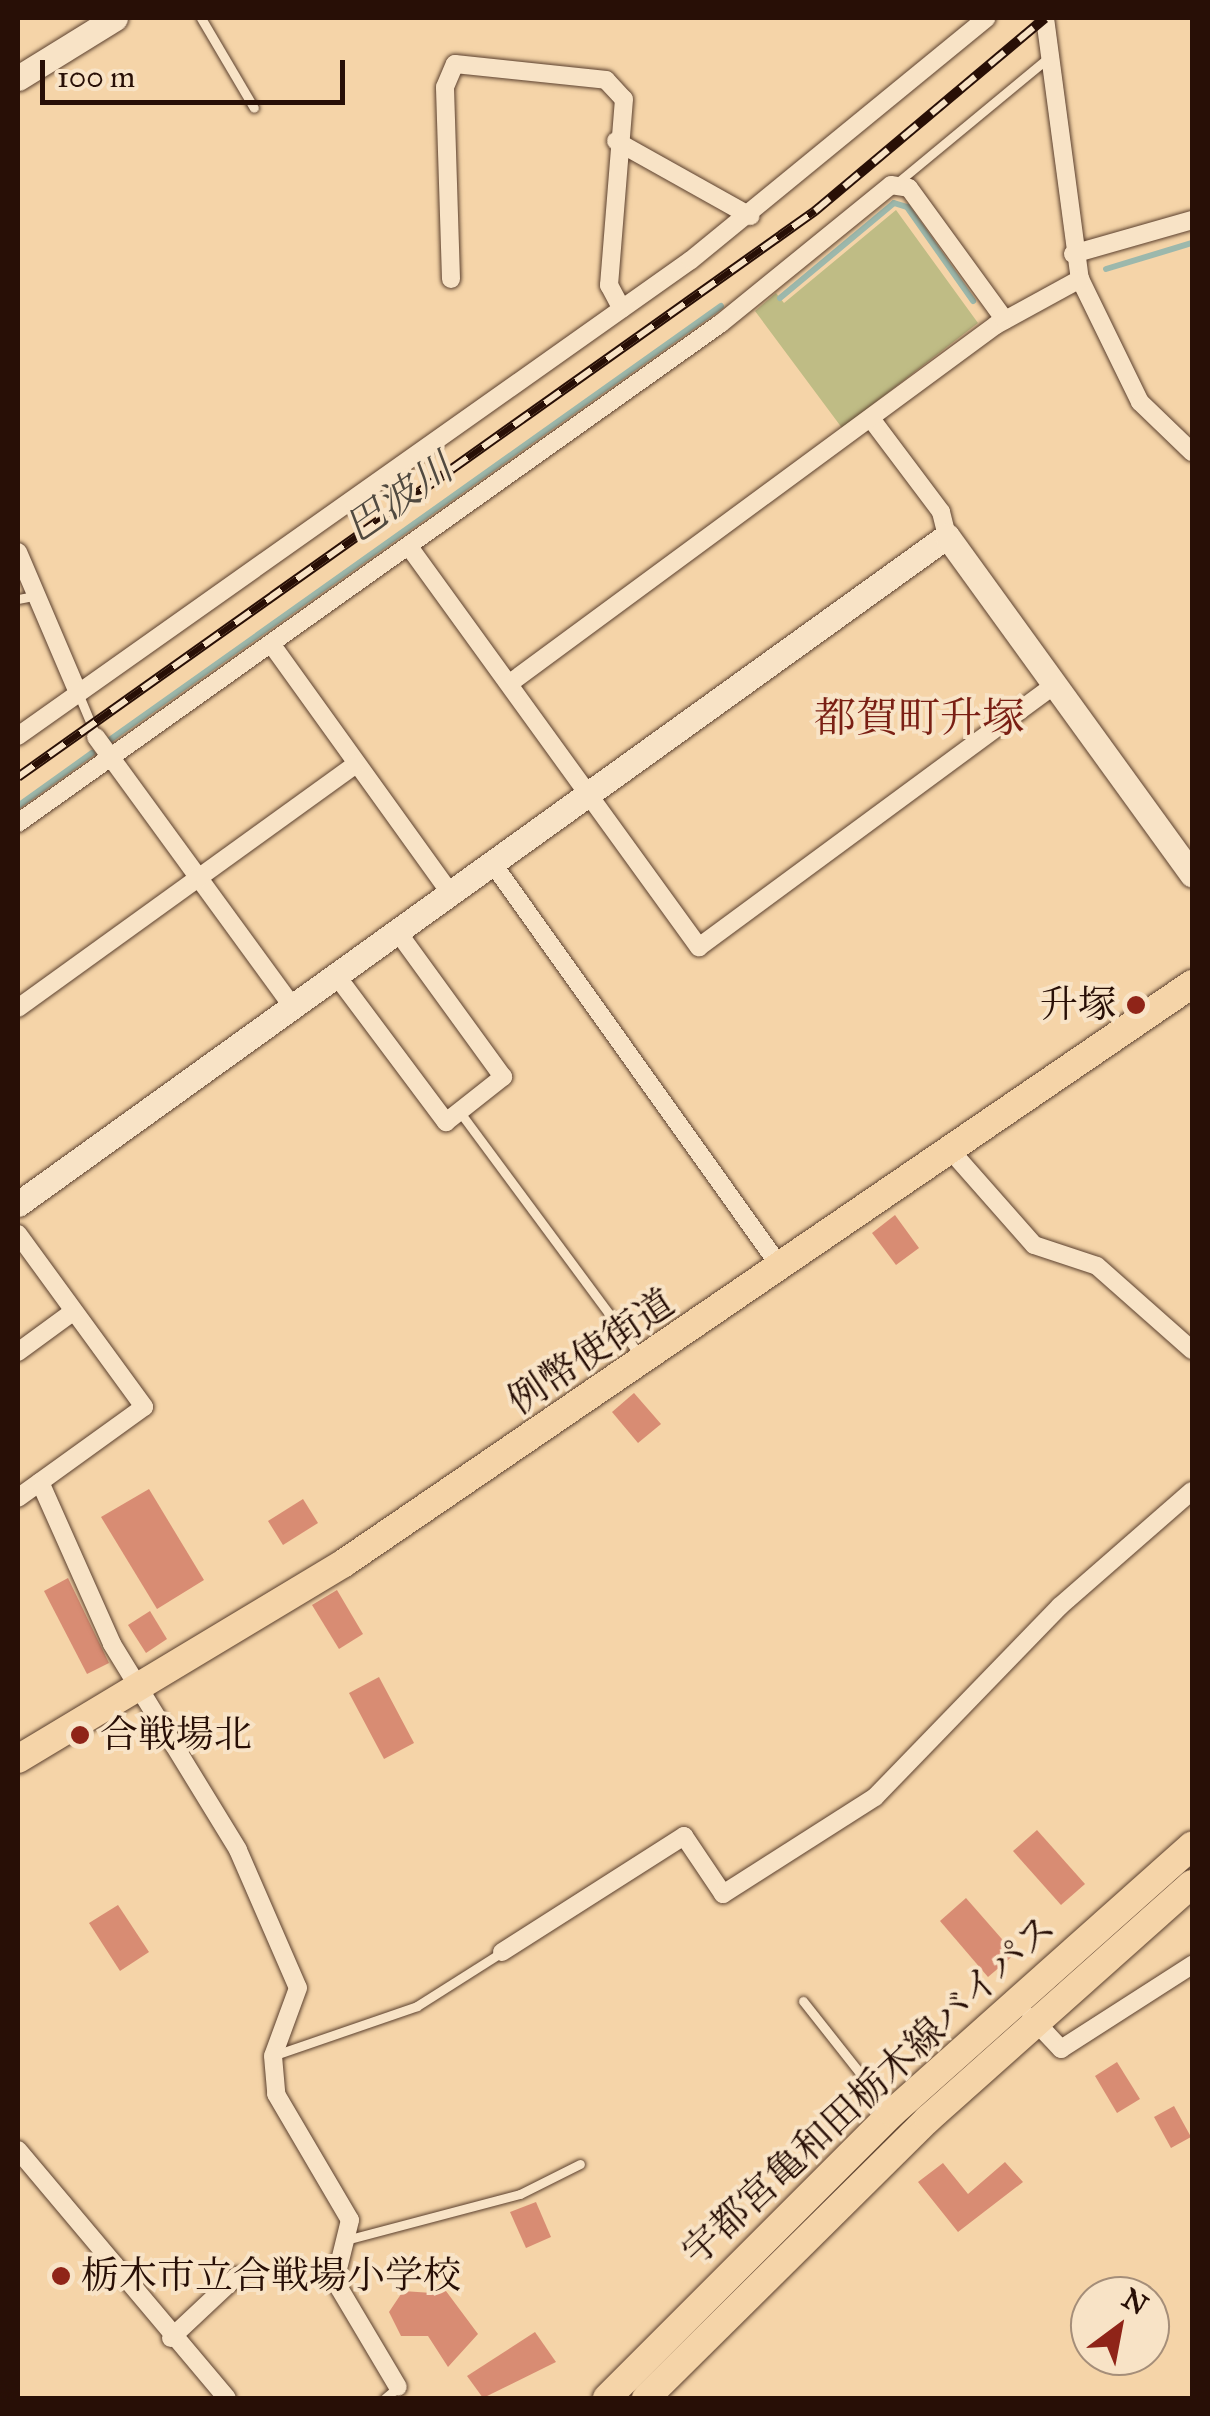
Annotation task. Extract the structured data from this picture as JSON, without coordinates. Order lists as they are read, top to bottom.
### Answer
{
  "streets": {
    "main road": ["例幣使街道", "宇都宮亀和田栃木線バイパス"]
  },
  "districts": ["都賀町升塚"],
  "water": ["巴波川"],
  "places": ["升塚", "合戦場北", "栃木市立合戦場小学校"],
  "scale_bar": "100 m",
  "north": "top right"
}
